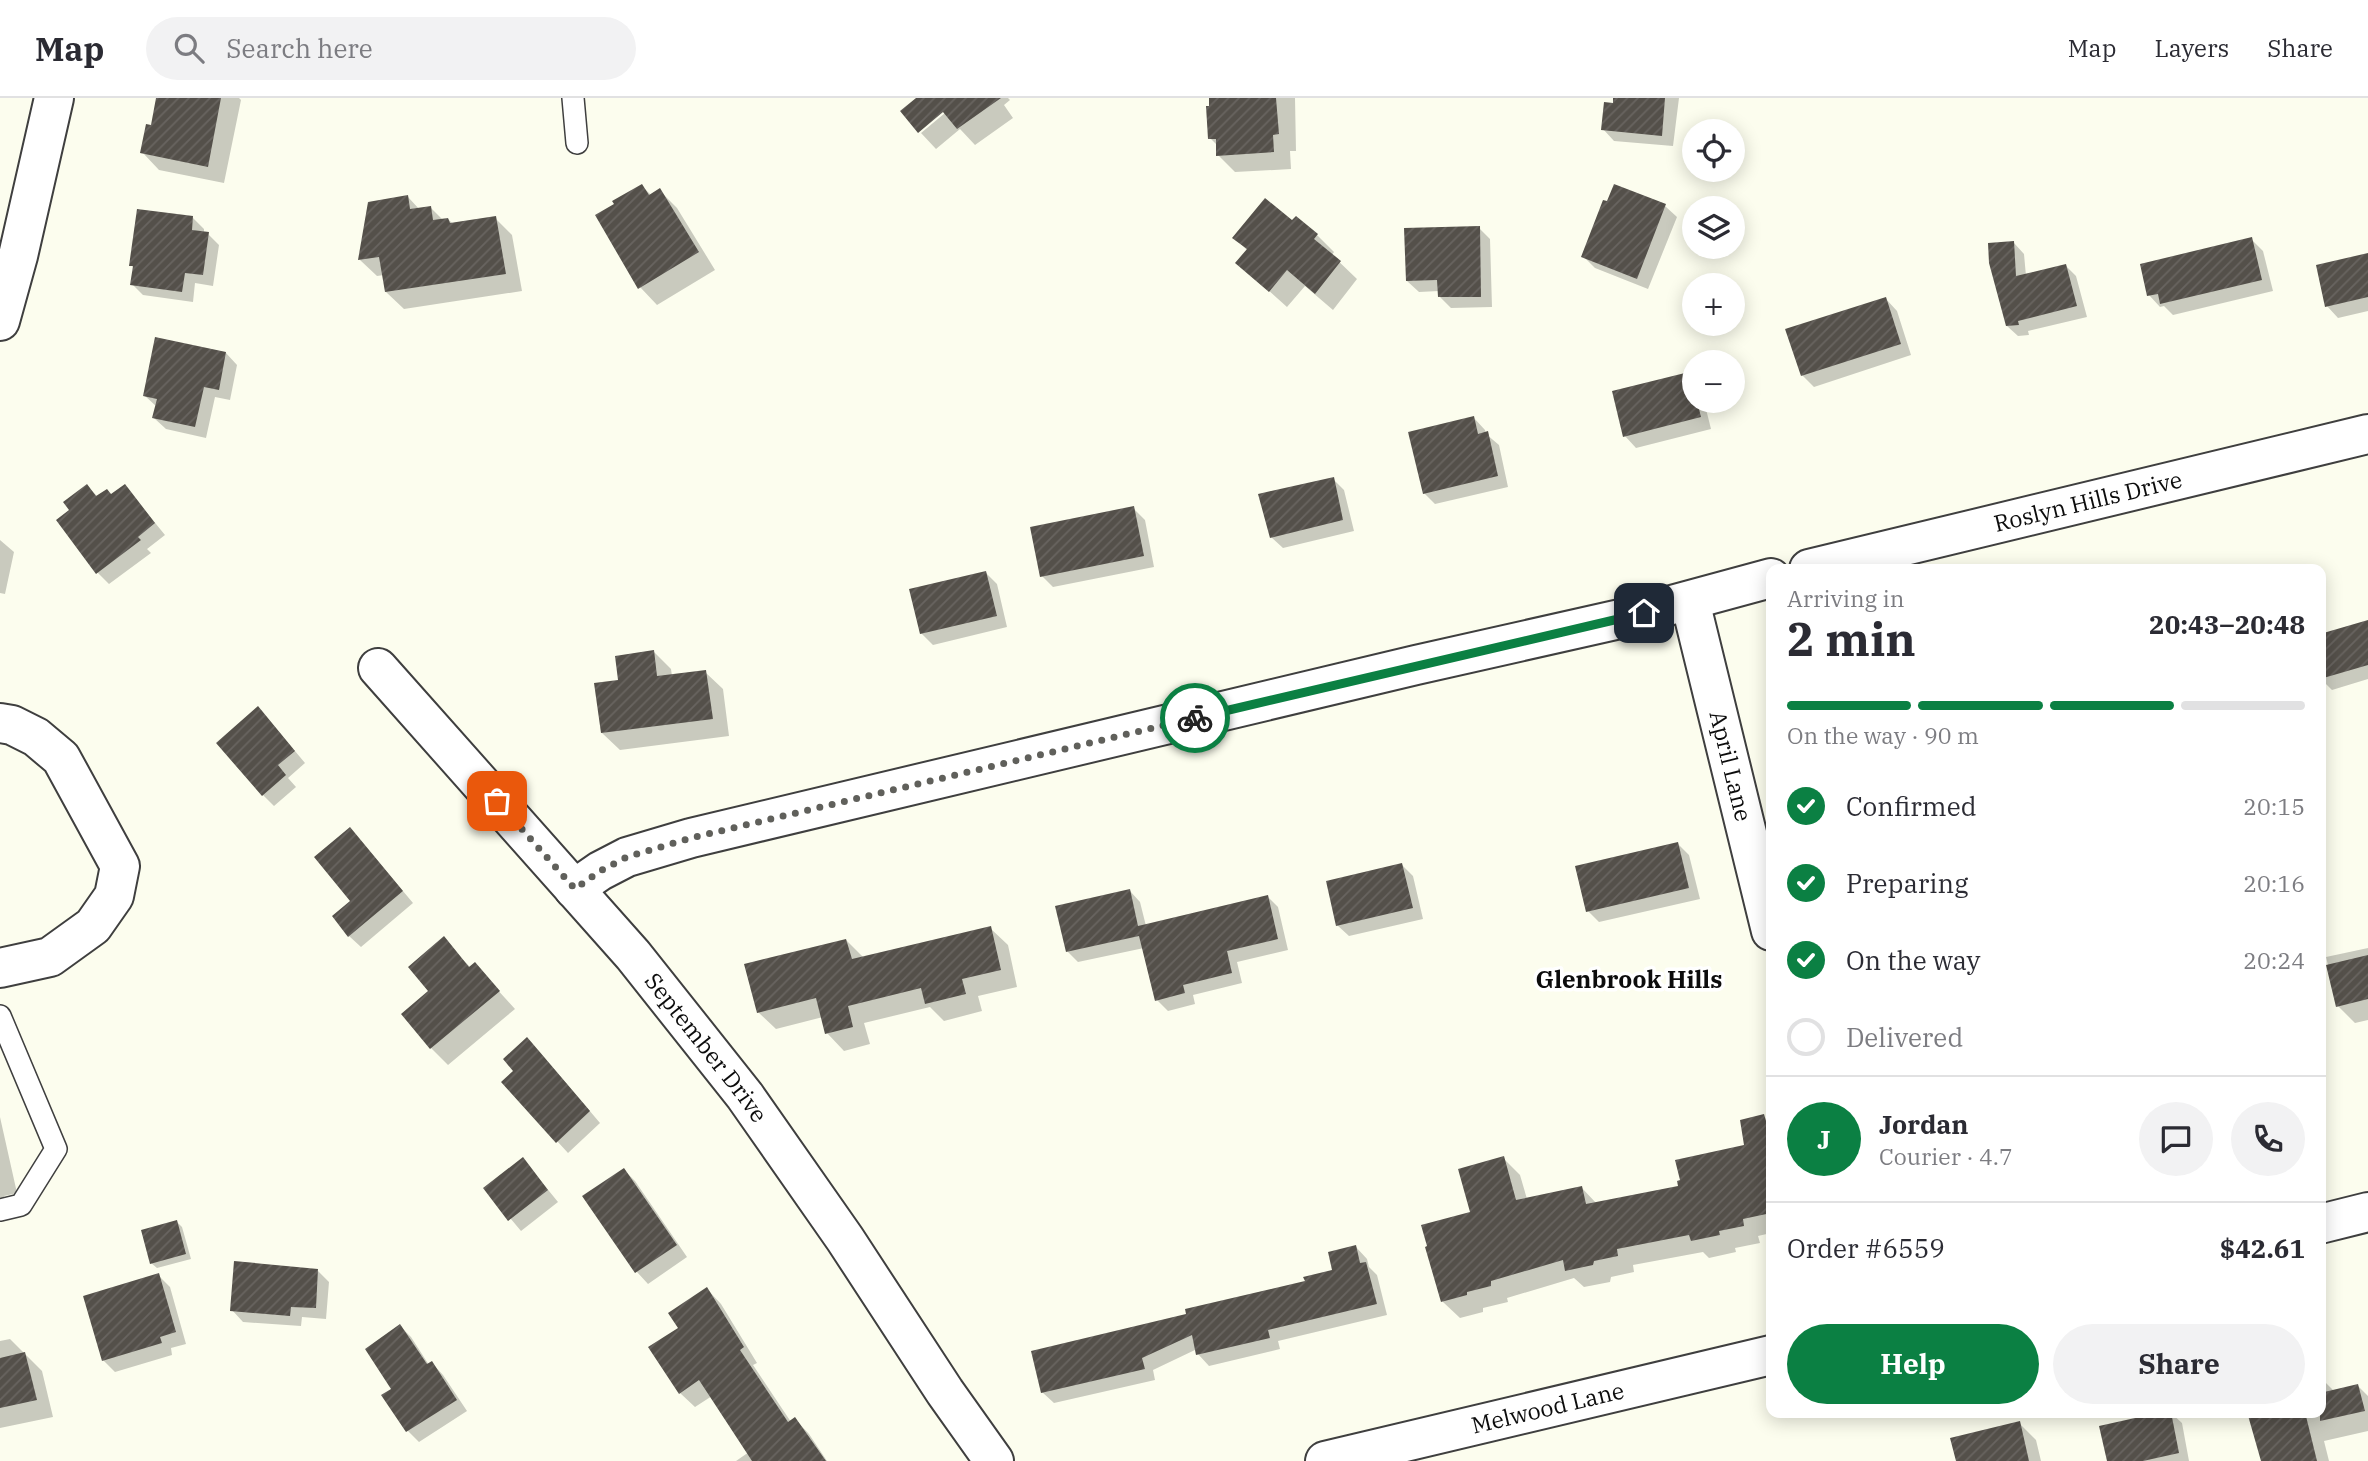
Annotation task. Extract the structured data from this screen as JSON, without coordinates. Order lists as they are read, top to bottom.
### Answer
{
  "streets": {
    "street": [
      "Roslyn Hills Drive",
      "April Lane",
      "September Drive",
      "Melwood Lane"
    ]
  },
  "districts": ["Glenbrook Hills"],
  "page": {
    "header": "Map",
    "search": "Search here",
    "nav": ["Map", "Layers", "Share"],
    "map_buttons": ["+", "−"],
    "heading": ["2 min", "Arriving in", "20:43–20:48"],
    "panel": [
      "Jordan",
      "Courier · 4.7",
      "Order #6559",
      "$42.61"
    ],
    "bar": "On the way · 90 m",
    "list": [
      ["Confirmed", "20:15"],
      ["Preparing", "20:16"],
      ["On the way", "20:24"],
      "Delivered"
    ],
    "round": "J",
    "buttons": ["Help", "Share"]
  }
}
